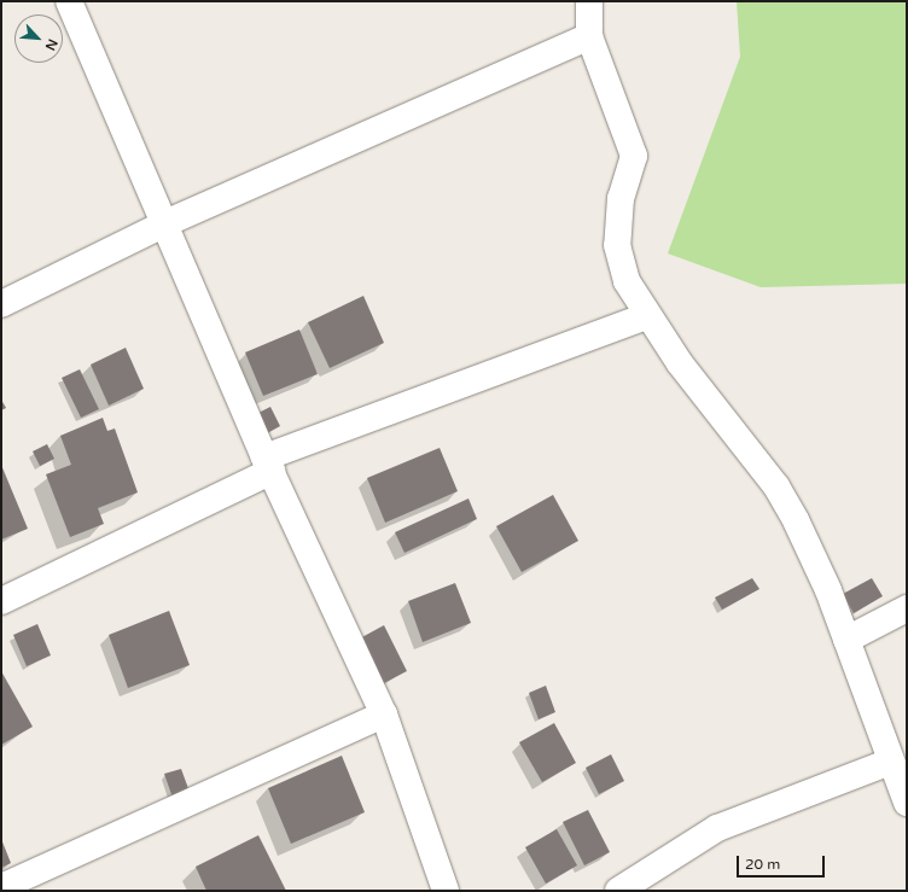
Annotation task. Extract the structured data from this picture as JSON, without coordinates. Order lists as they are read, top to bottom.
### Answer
{
  "scale_bar": "20 m",
  "north": "bottom right"
}
